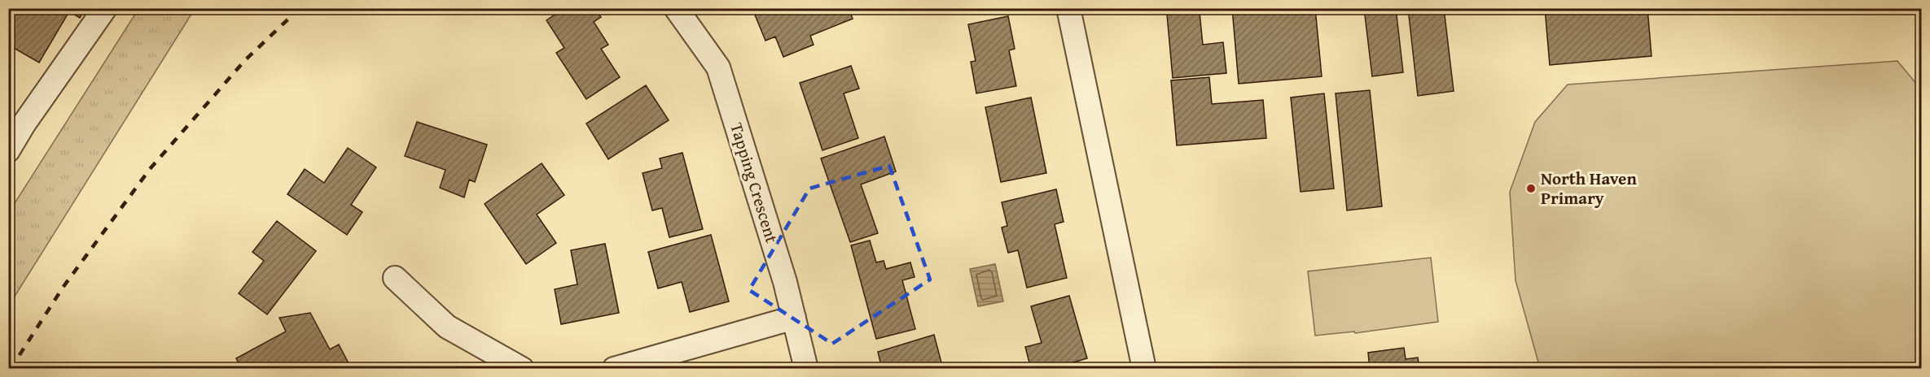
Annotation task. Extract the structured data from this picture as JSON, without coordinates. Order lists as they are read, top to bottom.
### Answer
{
  "streets": {
    "street": ["Tapping Crescent"]
  },
  "places": ["North Haven Primary"]
}
